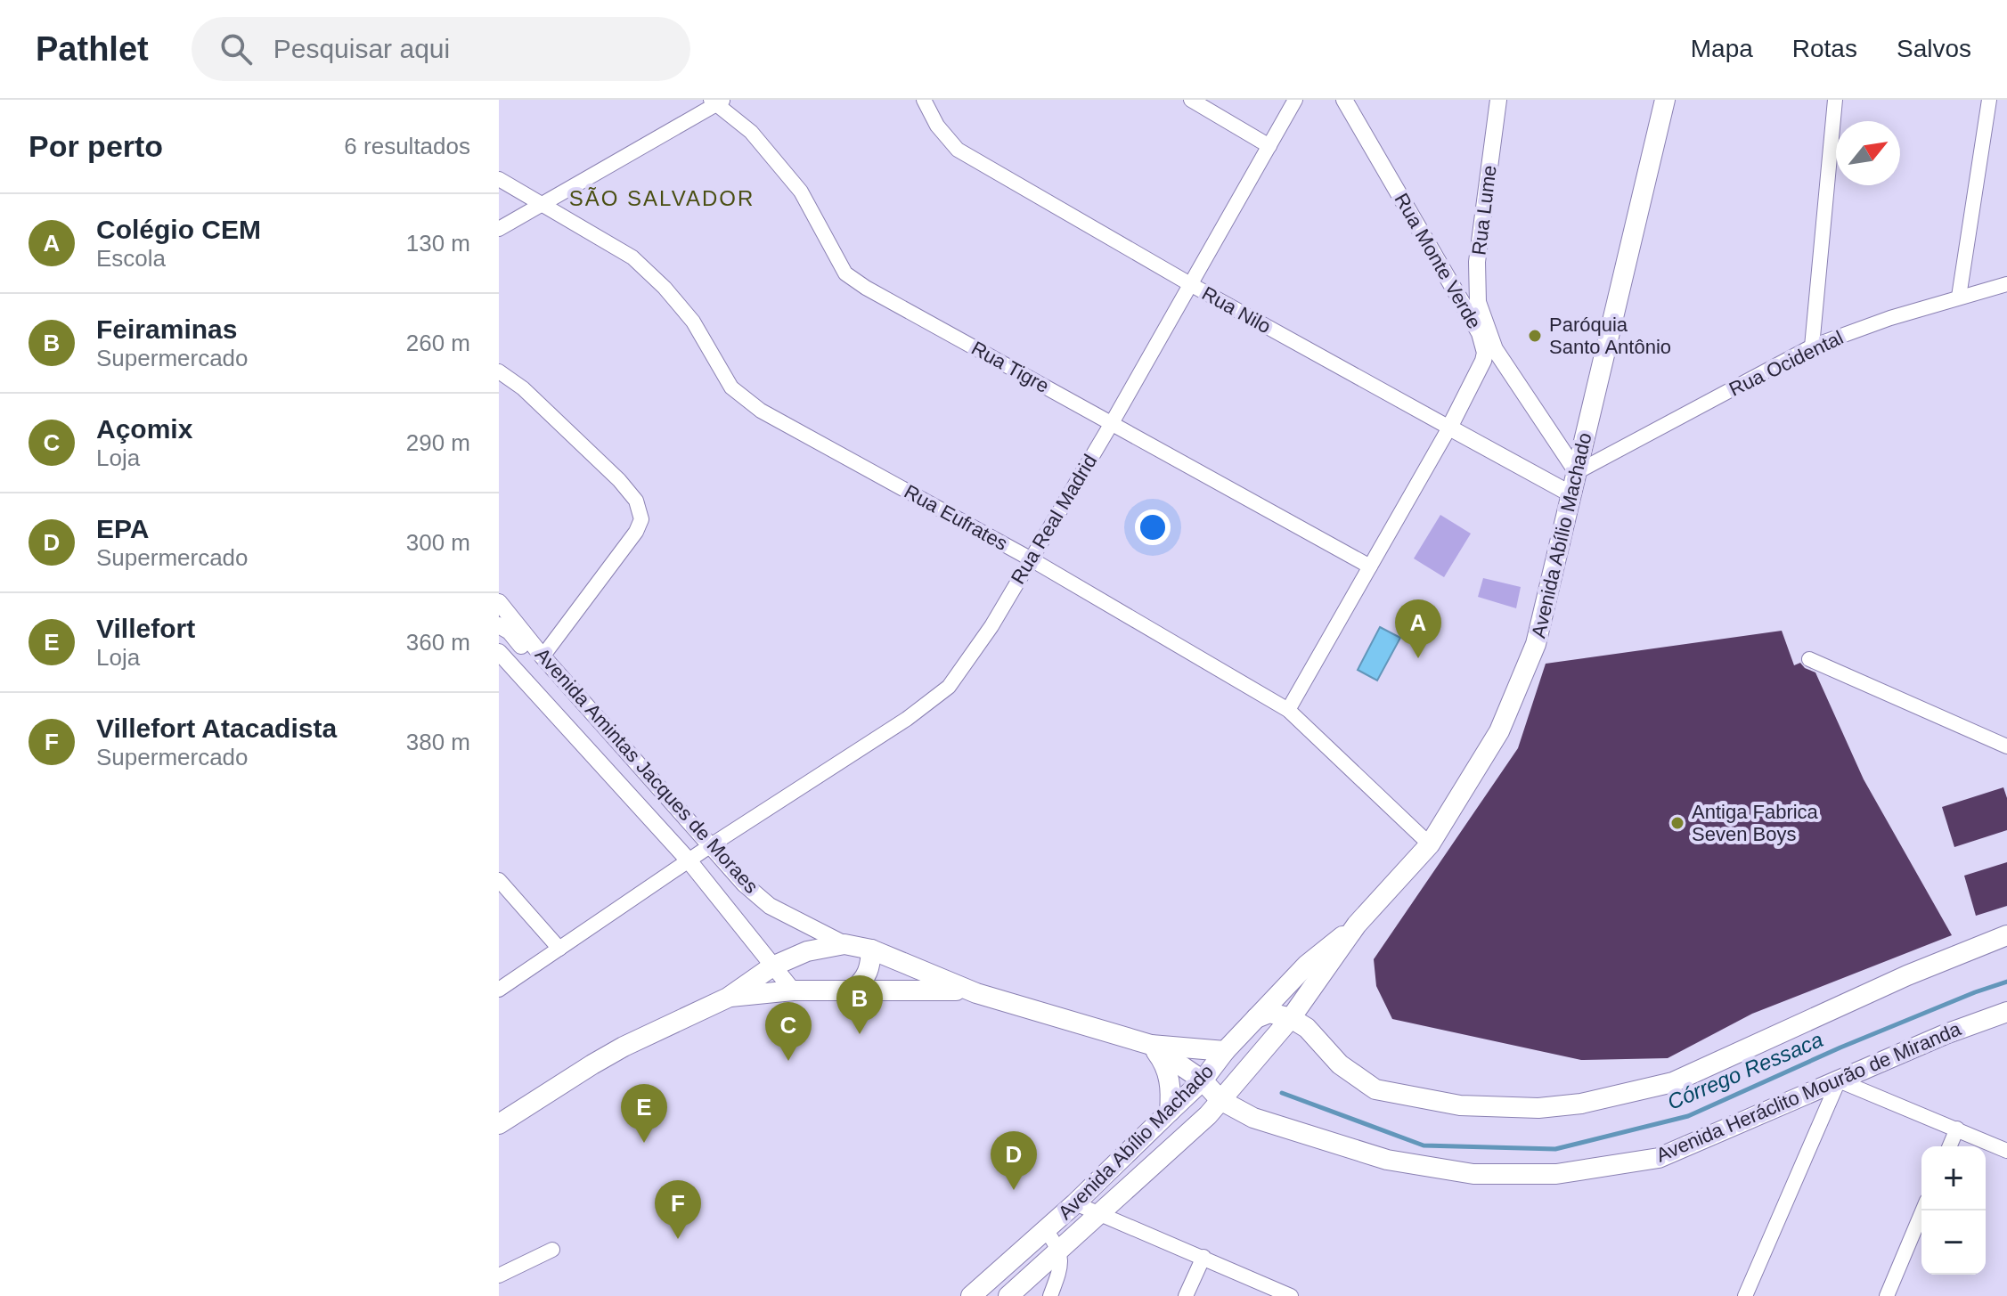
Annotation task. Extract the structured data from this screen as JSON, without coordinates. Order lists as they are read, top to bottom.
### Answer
{
  "streets": {
    "main road": ["Avenida Abílio Machado", "Avenida Heráclito Mourão de Miranda"],
    "street": [
      "Rua Lume",
      "Rua Monte Verde",
      "Rua Nilo",
      "Rua Ocidental",
      "Rua Tigre",
      "Rua Eufrates",
      "Rua Real Madrid",
      "Avenida Amintas Jacques de Moraes"
    ]
  },
  "crossings": [
    ["Rua Lume", "Rua Ocidental"],
    ["Rua Lume", "Avenida Abílio Machado"],
    ["Rua Monte Verde", "Rua Nilo"],
    ["Rua Nilo", "Rua Real Madrid"],
    ["Rua Nilo", "Avenida Abílio Machado"],
    ["Rua Ocidental", "Avenida Abílio Machado"],
    ["Rua Tigre", "Rua Real Madrid"],
    ["Rua Eufrates", "Rua Real Madrid"],
    ["Rua Eufrates", "Avenida Abílio Machado"],
    ["Rua Real Madrid", "Avenida Amintas Jacques de Moraes"],
    ["Avenida Abílio Machado", "Avenida Heráclito Mourão de Miranda"]
  ],
  "districts": ["SÃO SALVADOR"],
  "water": ["Córrego Ressaca"],
  "places": ["Paróquia Santo Antônio", "Antiga Fabrica Seven Boys"],
  "north": "top right",
  "page": {
    "header": "Pathlet",
    "search": "Pesquisar aqui",
    "nav": ["Mapa", "Rotas", "Salvos"],
    "heading": ["Por perto", "6 resultados"],
    "list": [
      {
        "mark": "A",
        "name": "Colégio CEM",
        "note": "Escola",
        "value": "130 m"
      },
      {
        "mark": "B",
        "name": "Feiraminas",
        "note": "Supermercado",
        "value": "260 m"
      },
      {
        "mark": "C",
        "name": "Açomix",
        "note": "Loja",
        "value": "290 m"
      },
      {
        "mark": "D",
        "name": "EPA",
        "note": "Supermercado",
        "value": "300 m"
      },
      {
        "mark": "E",
        "name": "Villefort",
        "note": "Loja",
        "value": "360 m"
      },
      {
        "mark": "F",
        "name": "Villefort Atacadista",
        "note": "Supermercado",
        "value": "380 m"
      }
    ],
    "pins": [
      "A",
      "B",
      "C",
      "E",
      "D",
      "F"
    ],
    "map_buttons": ["+", "−"]
  }
}
